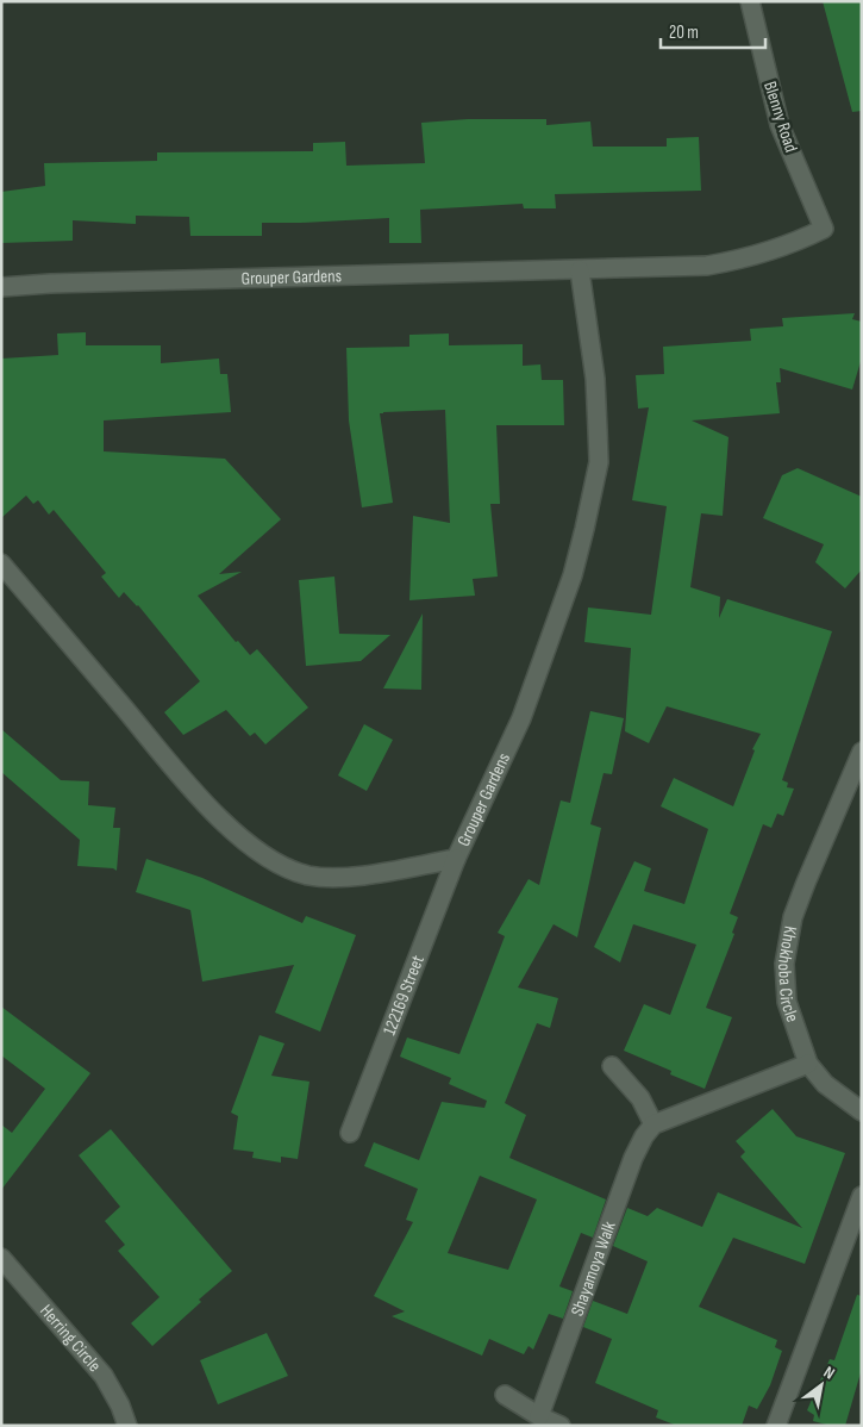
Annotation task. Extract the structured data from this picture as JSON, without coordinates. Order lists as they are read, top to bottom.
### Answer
{
  "streets": {
    "street": [
      "Blenny Road",
      "Grouper Gardens",
      "Khokhoba Circle",
      "122169 Street",
      "Shayamoya Walk",
      "Herring Circle"
    ]
  },
  "crossings": [
    ["Blenny Road", "Grouper Gardens"],
    ["Grouper Gardens", "122169 Street"]
  ],
  "scale_bar": "20 m",
  "north": "top right"
}
